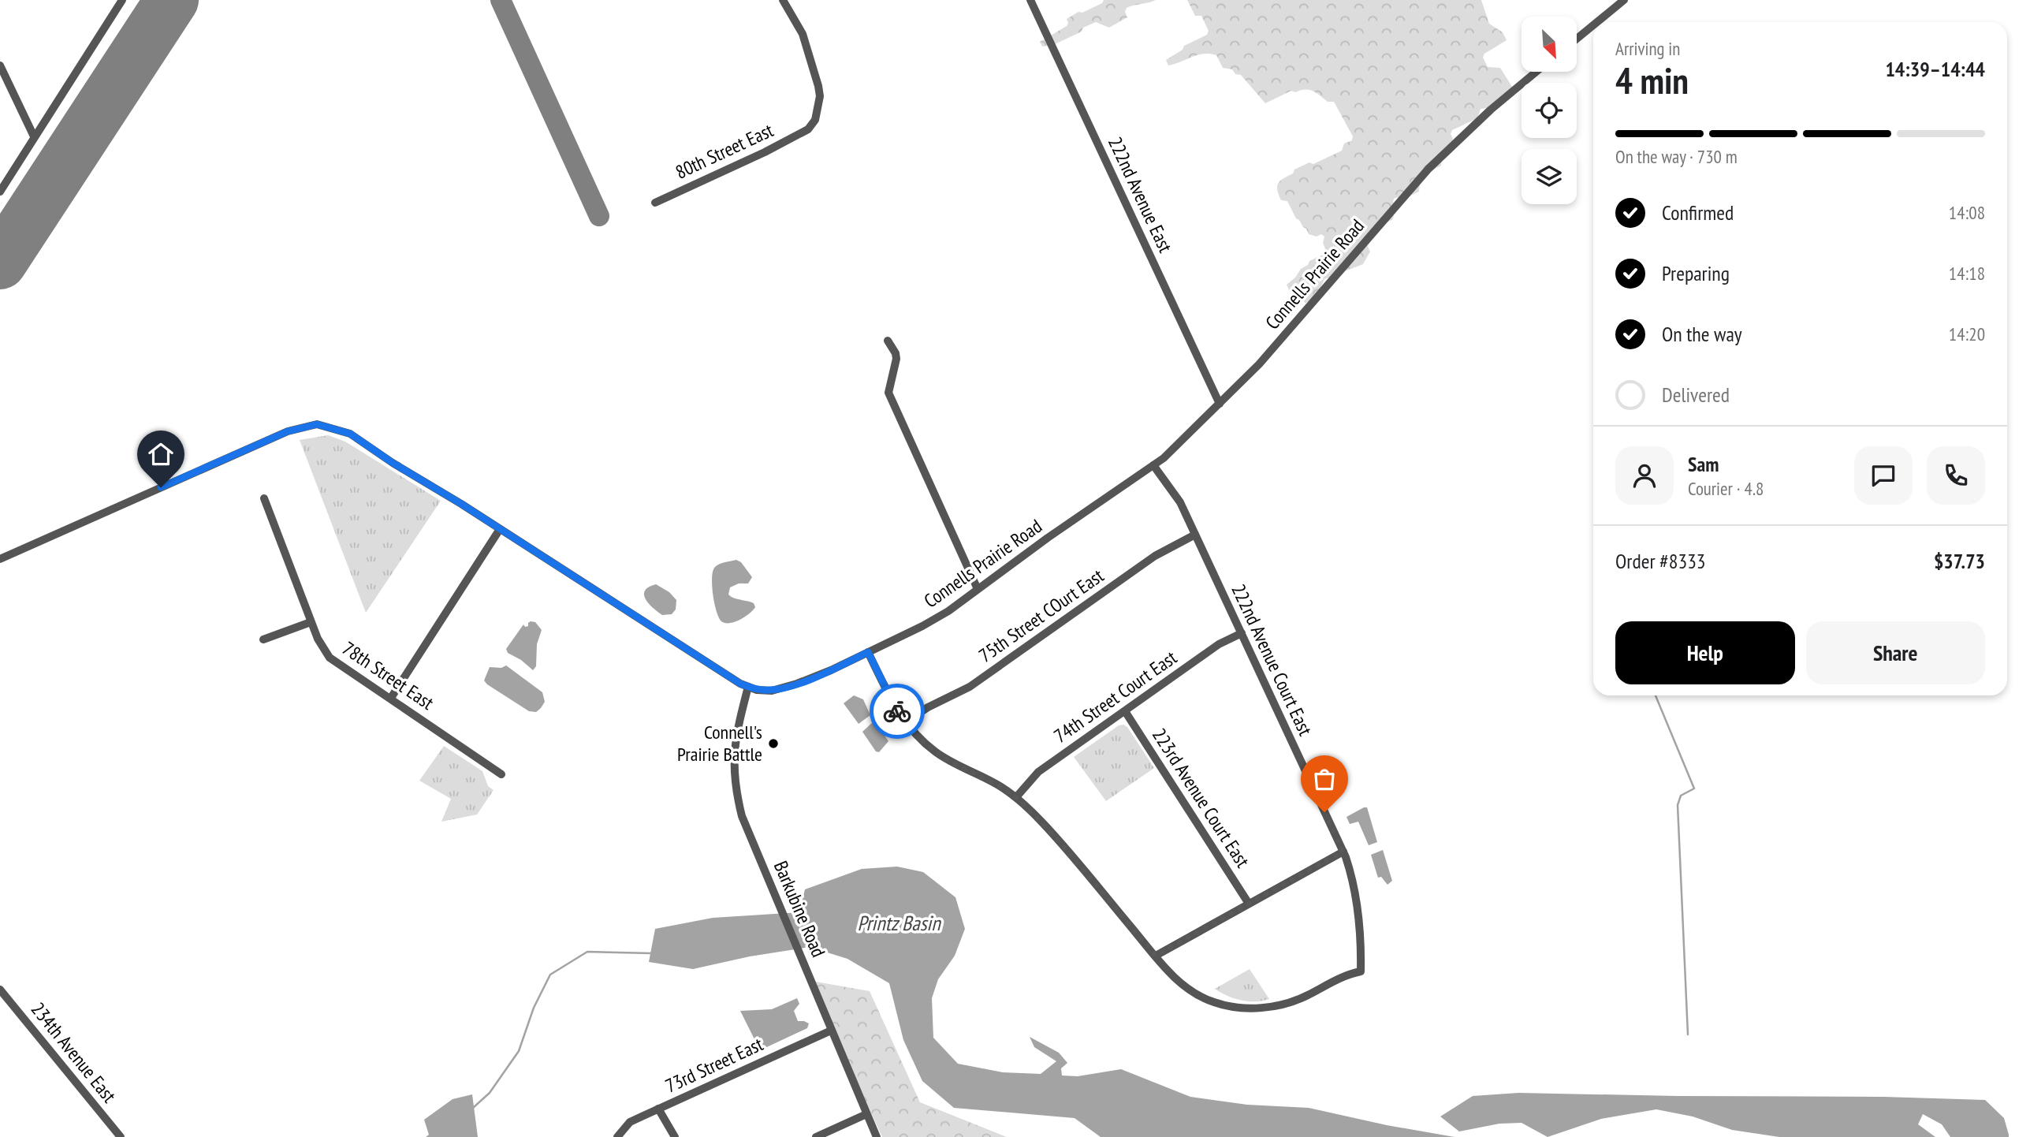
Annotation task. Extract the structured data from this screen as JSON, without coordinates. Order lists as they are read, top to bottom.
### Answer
{
  "streets": {
    "street": [
      "80th Street East",
      "222nd Avenue East",
      "Connells Prairie Road",
      "75th Street COurt East",
      "222nd Avenue Court East",
      "78th Street East",
      "74th Street Court East",
      "223rd Avenue Court East",
      "Barkubine Road",
      "234th Avenue East",
      "73rd Street East"
    ]
  },
  "crossings": [
    ["222nd Avenue East", "Connells Prairie Road"],
    ["Connells Prairie Road", "222nd Avenue Court East"],
    ["Connells Prairie Road", "Barkubine Road"],
    ["75th Street COurt East", "222nd Avenue Court East"],
    ["222nd Avenue Court East", "74th Street Court East"],
    ["74th Street Court East", "223rd Avenue Court East"],
    ["Barkubine Road", "73rd Street East"]
  ],
  "water": ["Printz Basin"],
  "places": ["Connell's Prairie Battle"],
  "north": "bottom right",
  "page": {
    "heading": ["4 min", "Arriving in", "14:39–14:44"],
    "panel": [
      "Sam",
      "Courier · 4.8",
      "Order #8333",
      "$37.73"
    ],
    "bar": "On the way · 730 m",
    "list": [
      ["Confirmed", "14:08"],
      ["Preparing", "14:18"],
      ["On the way", "14:20"],
      "Delivered"
    ],
    "buttons": ["Help", "Share"]
  }
}
